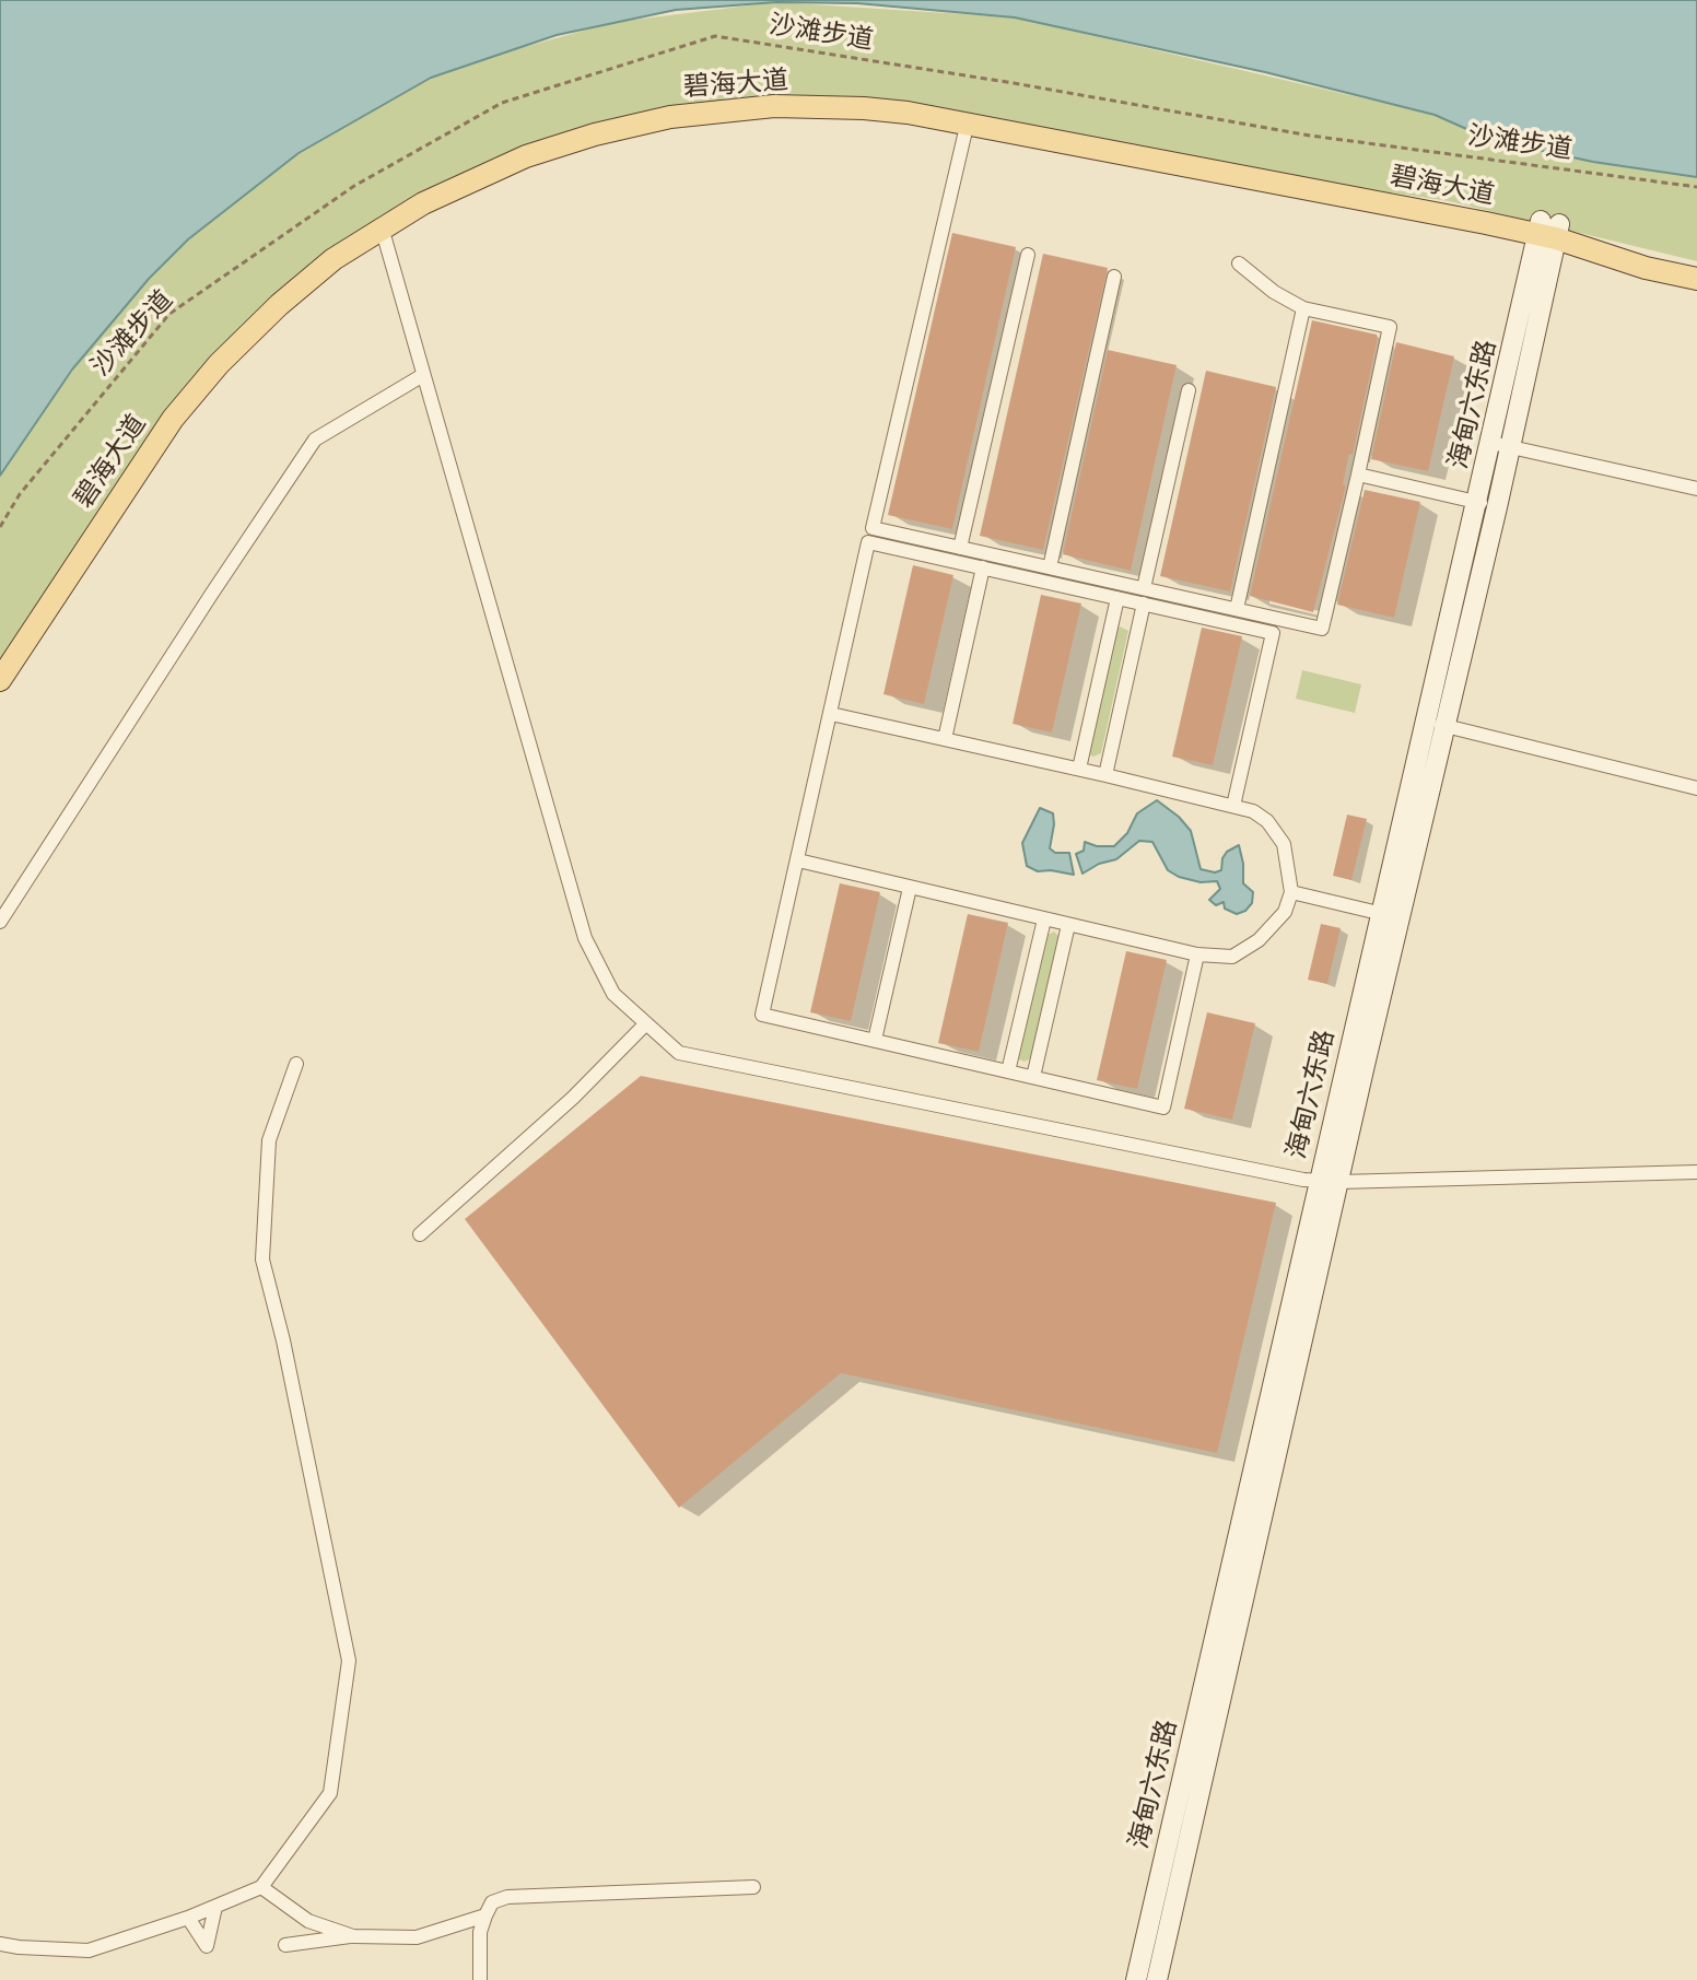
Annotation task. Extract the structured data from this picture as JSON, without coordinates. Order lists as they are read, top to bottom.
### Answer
{
  "streets": {
    "main road": ["碧海大道", "海甸六东路"],
    "path": ["沙滩步道"]
  },
  "crossings": [
    ["碧海大道", "海甸六东路"]
  ]
}
